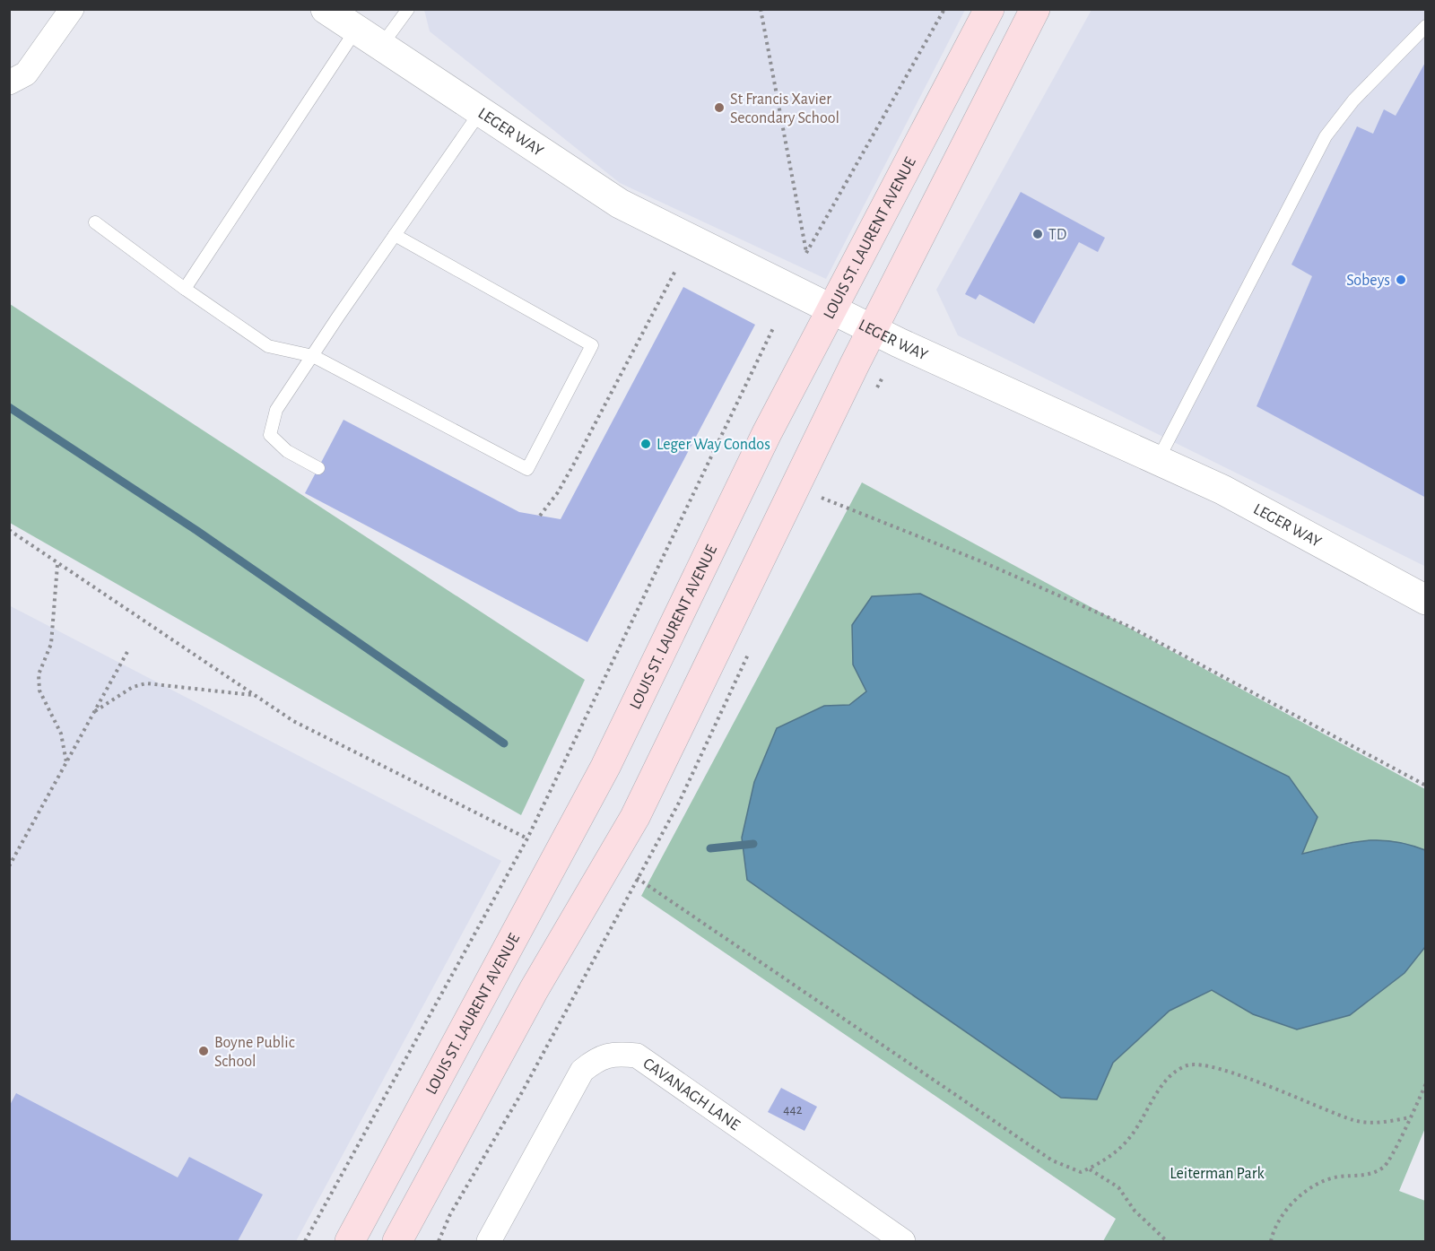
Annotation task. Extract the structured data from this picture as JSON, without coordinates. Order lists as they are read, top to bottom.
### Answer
{
  "streets": {
    "main road": ["LOUIS ST. LAURENT AVENUE"],
    "street": ["LEGER WAY", "CAVANAGH LANE"]
  },
  "crossings": [
    ["LEGER WAY", "LOUIS ST. LAURENT AVENUE"]
  ],
  "parks": ["Leiterman Park"],
  "places": [
    "St Francis Xavier Secondary School",
    "TD",
    "Sobeys",
    "Leger Way Condos",
    "Boyne Public School"
  ],
  "house_numbers": ["442"]
}
